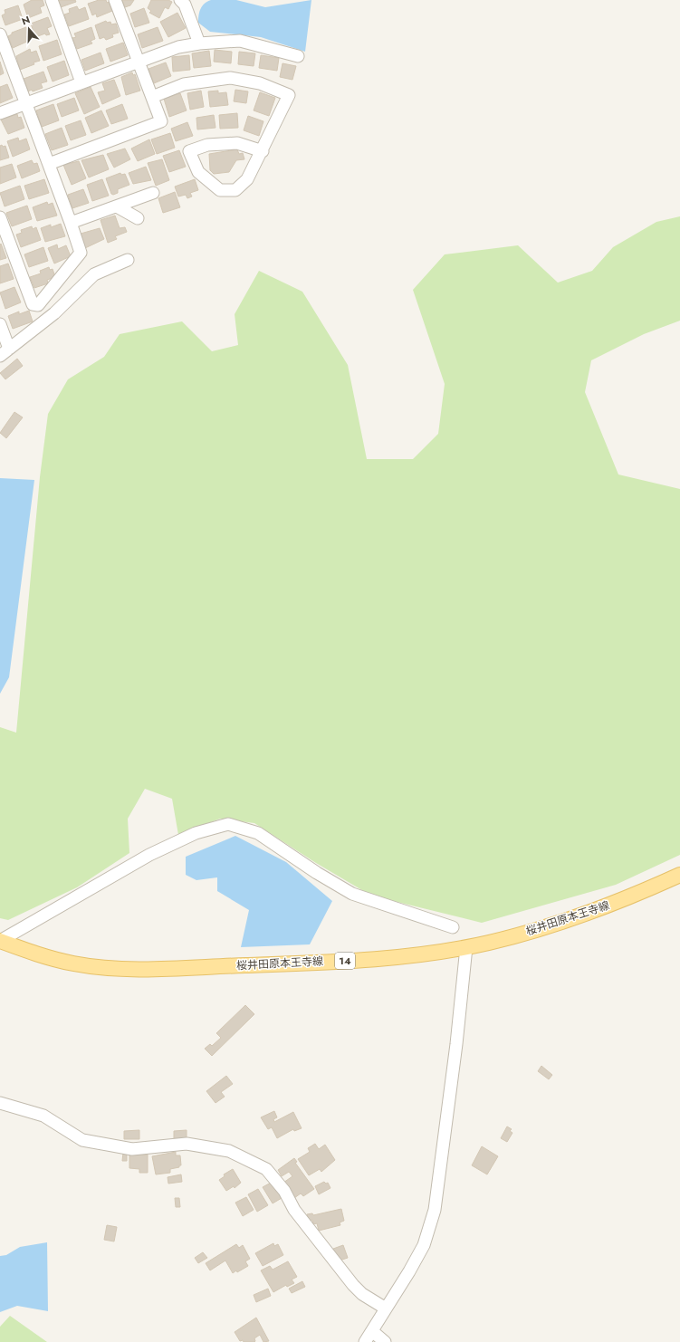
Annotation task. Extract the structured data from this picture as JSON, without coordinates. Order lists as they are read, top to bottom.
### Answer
{
  "streets": {
    "main road": ["桜井田原本王寺線", "14"]
  },
  "north": "top"
}
